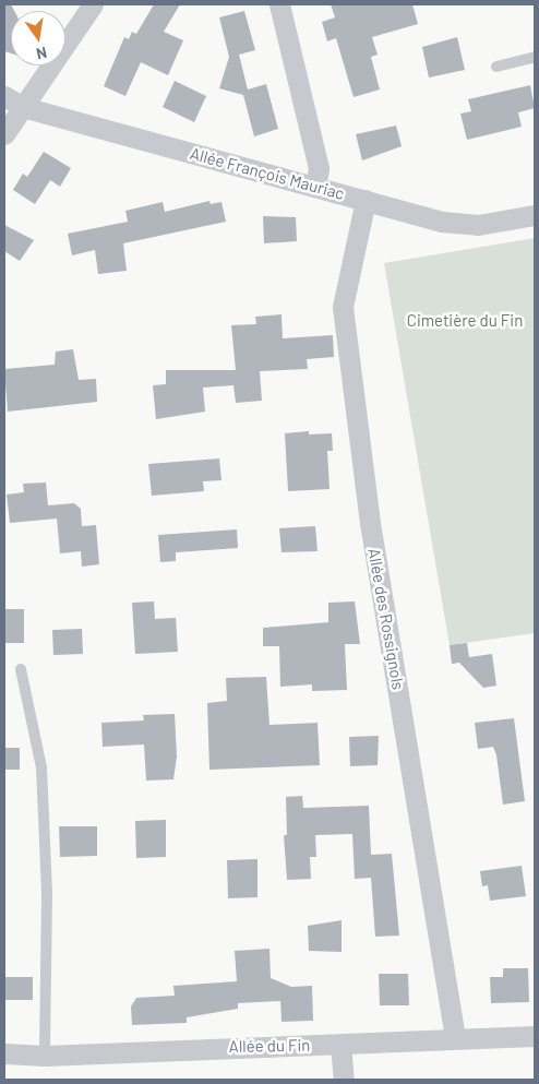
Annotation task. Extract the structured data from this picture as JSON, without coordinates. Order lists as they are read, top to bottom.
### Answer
{
  "streets": {
    "street": ["Allée François Mauriac", "Allée des Rossignols", "Allée du Fin"]
  },
  "crossings": [
    ["Allée François Mauriac", "Allée des Rossignols"],
    ["Allée des Rossignols", "Allée du Fin"]
  ],
  "parks": ["Cimetière du Fin"],
  "north": "bottom"
}
